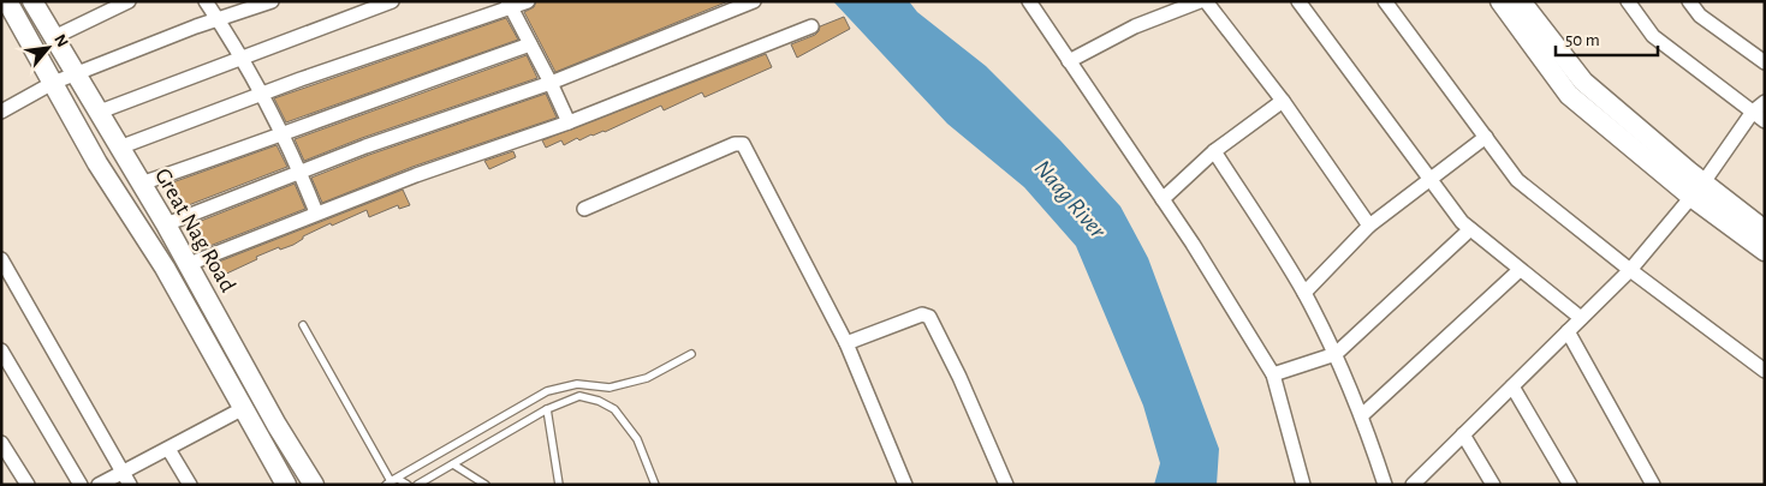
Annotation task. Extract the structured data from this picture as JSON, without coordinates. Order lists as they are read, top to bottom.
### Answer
{
  "streets": {
    "main road": ["Great Nag Road"]
  },
  "water": ["Naag River"],
  "scale_bar": "50 m",
  "north": "top right"
}
